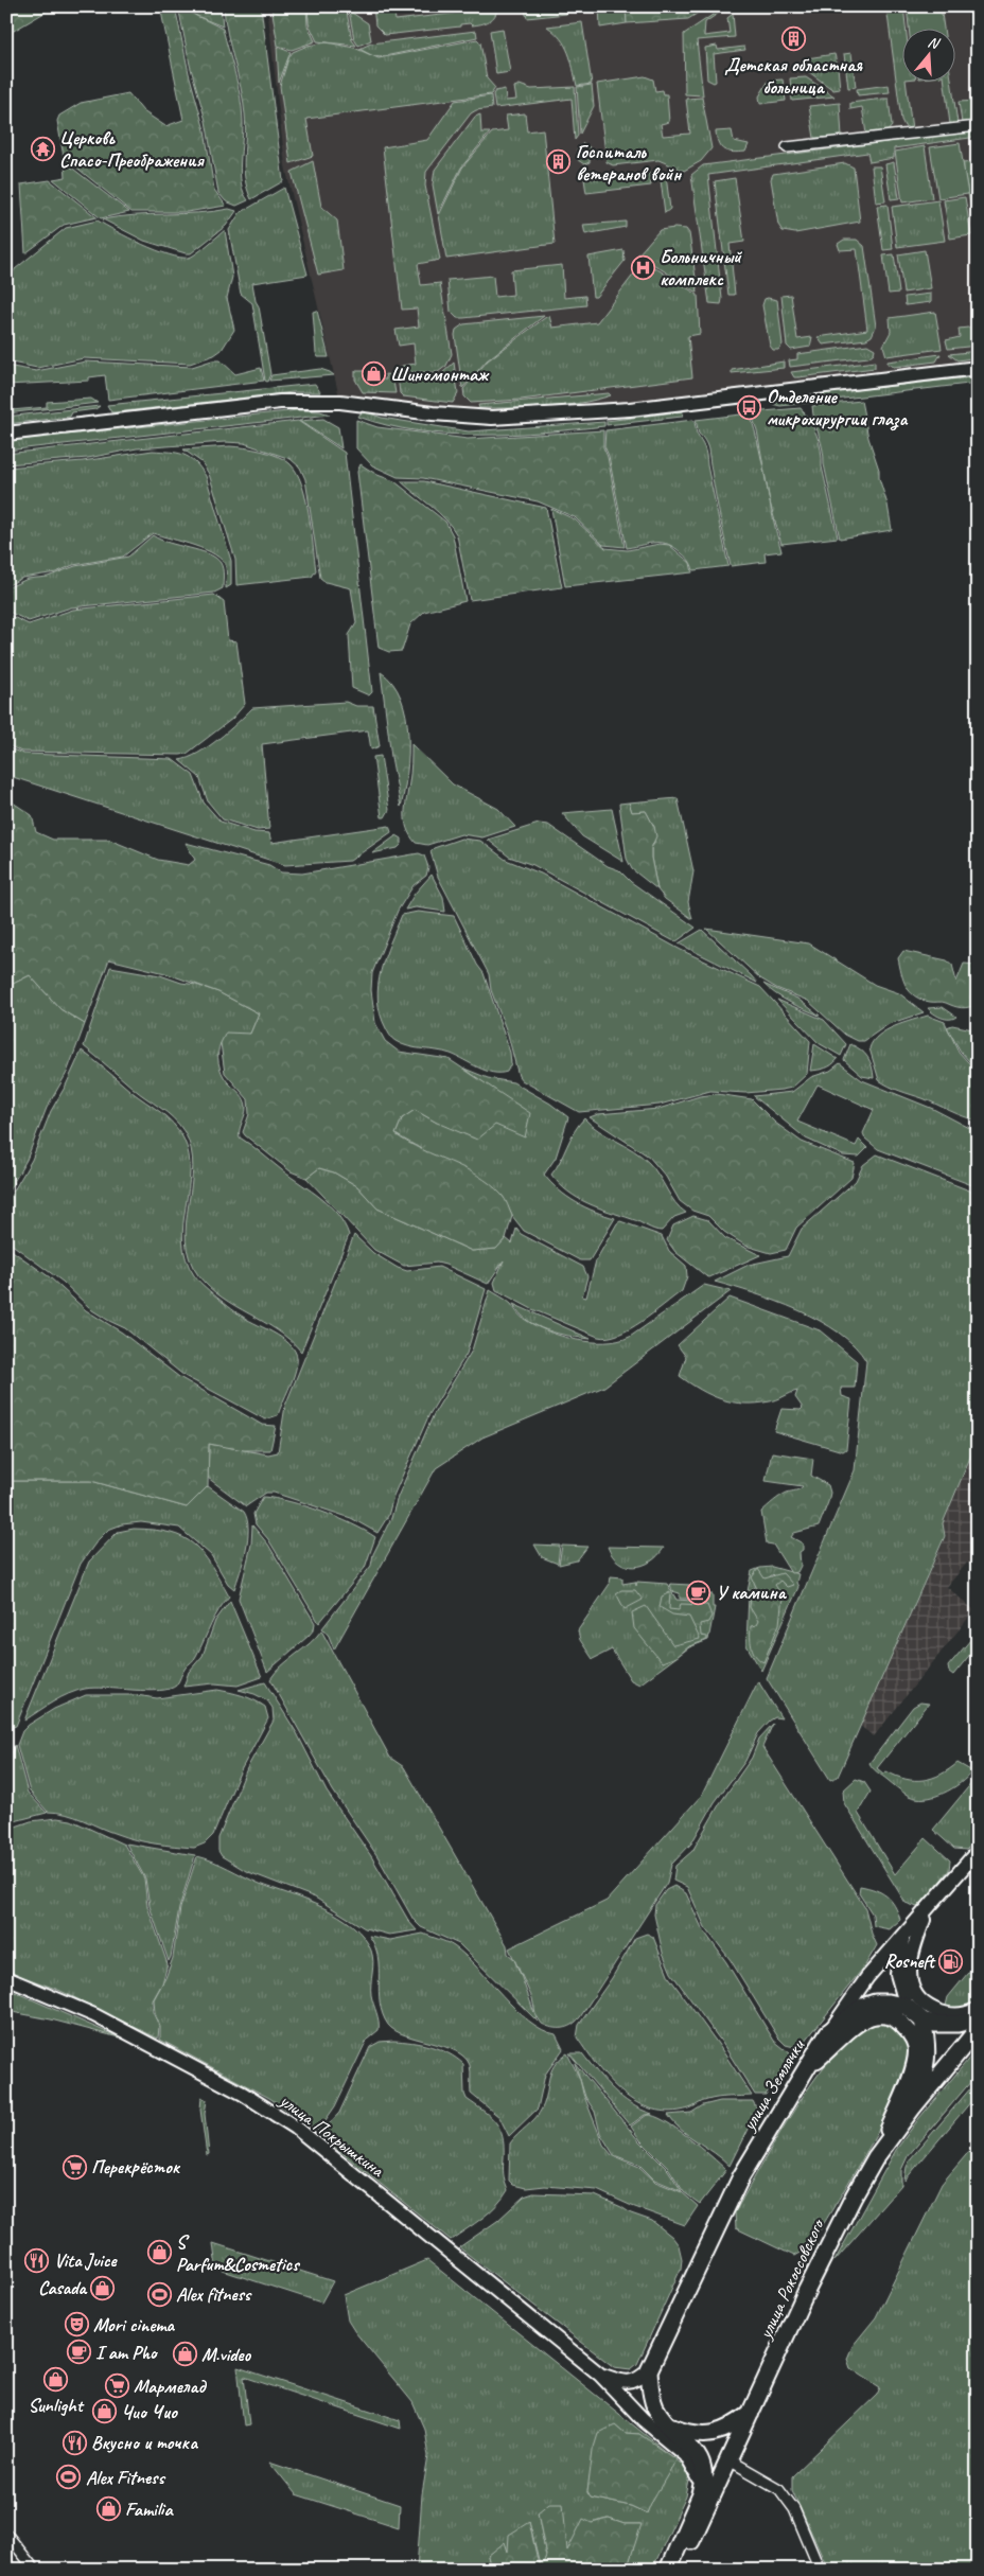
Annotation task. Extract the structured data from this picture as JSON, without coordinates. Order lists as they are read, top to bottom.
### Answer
{
  "streets": {
    "highway": ["улица Землячки", "улица Рокоссовского"],
    "main road": ["улица Покрышкина"]
  },
  "places": {
    "building": ["Детская областная больница", "Госпиталь ветеранов войн"],
    "temple": ["Церковь Спасо-Преображения"],
    "hospital": ["Больничный комплекс"],
    "shop": [
      "Шиномонтаж",
      "S Parfum&Cosmetics",
      "Casada",
      "M.video",
      "Sunlight",
      "Чио Чио",
      "Familia"
    ],
    "bus stop": ["Отделение микрохирургии глаза"],
    "cafe": ["У камина", "I am Pho"],
    "fuel station": ["Rosneft"],
    "supermarket": ["Перекрёсток", "Мармелад"],
    "restaurant": ["Vita Juice", "Вкусно и точка"],
    "sports": ["Alex fitness", "Alex Fitness"],
    "theatre": ["Mori cinema"]
  },
  "north": "top"
}
